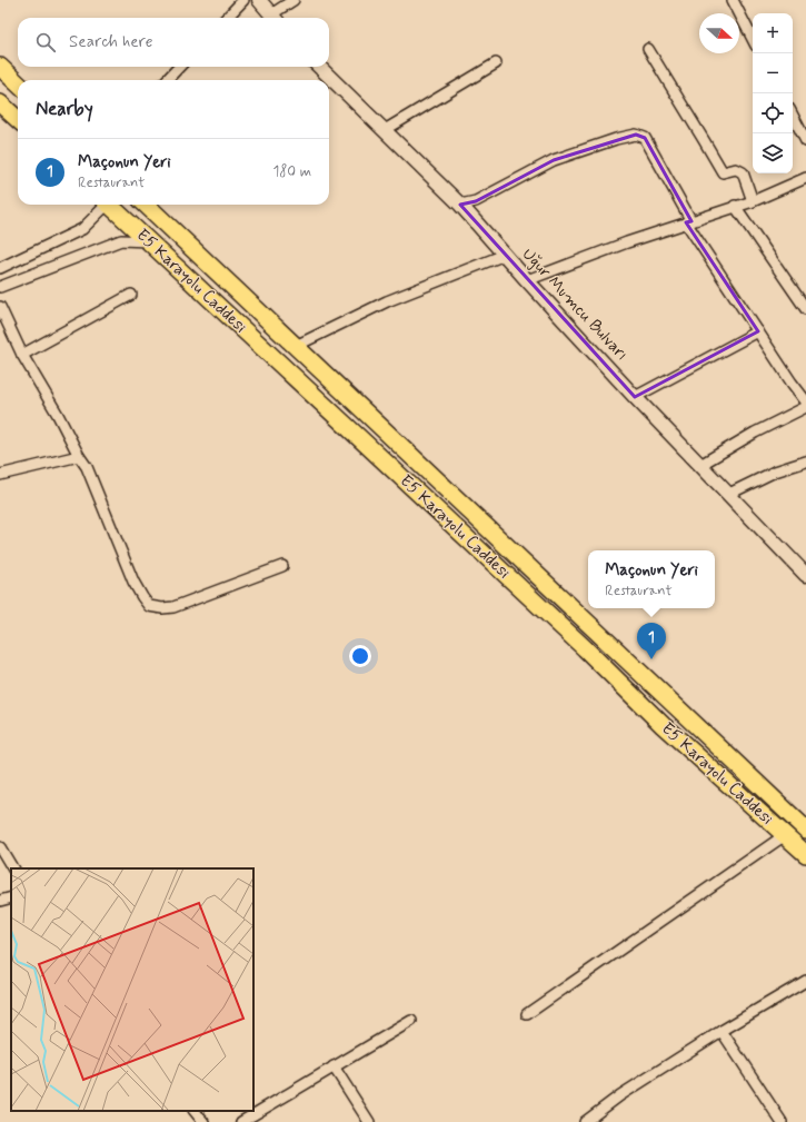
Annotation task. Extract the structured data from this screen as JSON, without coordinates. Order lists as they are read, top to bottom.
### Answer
{
  "streets": {
    "highway": ["E5 Karayolu Caddesi"],
    "street": ["Uğur Mumcu Bulvarı"]
  },
  "north": "right",
  "page": {
    "map_buttons": ["+", "−"],
    "search": "Search here",
    "heading": "Nearby",
    "list": [
      {
        "mark": "1",
        "name": "Maçonun Yeri",
        "note": "Restaurant",
        "value": "180 m"
      }
    ],
    "popup": ["Maçonun Yeri", "Restaurant"],
    "pins": "1"
  }
}
